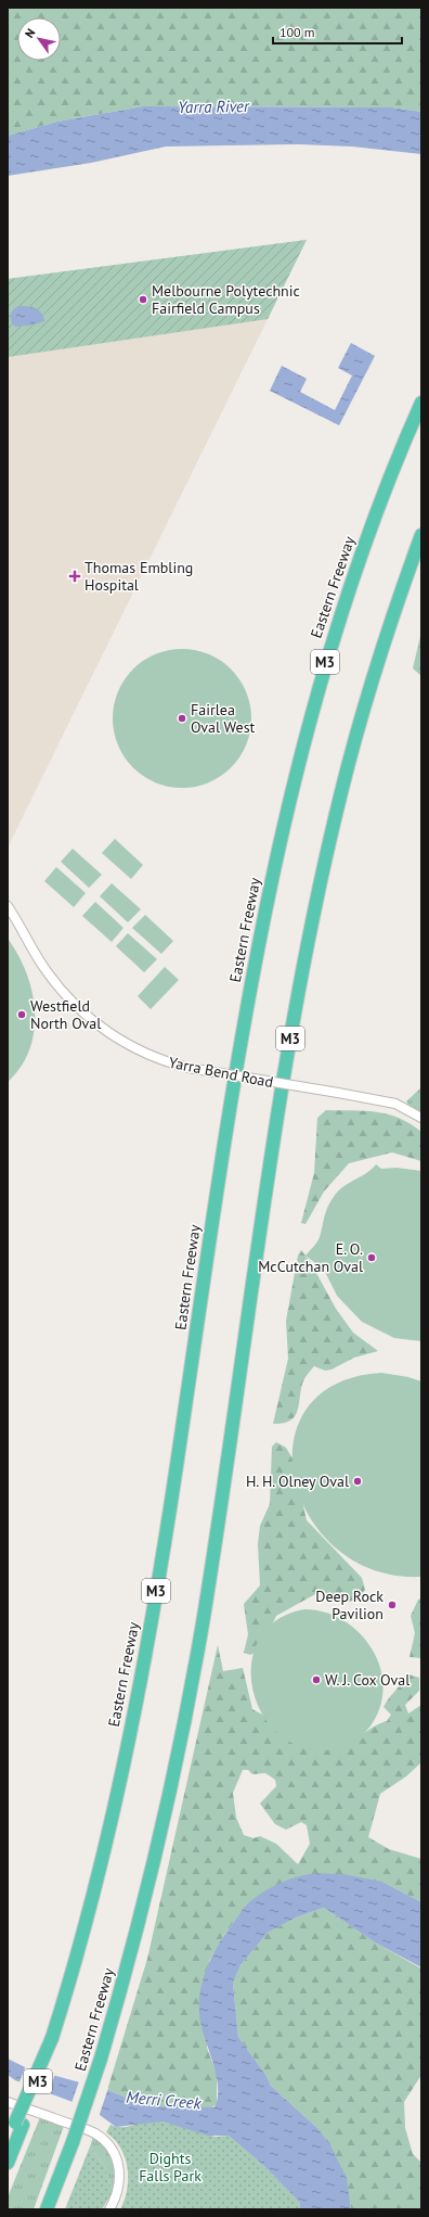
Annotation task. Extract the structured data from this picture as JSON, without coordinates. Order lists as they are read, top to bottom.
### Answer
{
  "streets": {
    "highway": ["Eastern Freeway", "M3"],
    "street": ["Yarra Bend Road"]
  },
  "water": ["Yarra River", "Merri Creek"],
  "parks": ["Dights Falls Park"],
  "places": {
    "other": [
      "Melbourne Polytechnic Fairfield Campus",
      "Fairlea Oval West",
      "Westfield North Oval",
      "E. O. McCutchan Oval",
      "H. H. Olney Oval",
      "Deep Rock Pavilion",
      "W. J. Cox Oval"
    ],
    "health": ["Thomas Embling Hospital"]
  },
  "scale_bar": "100 m",
  "north": "top left"
}
